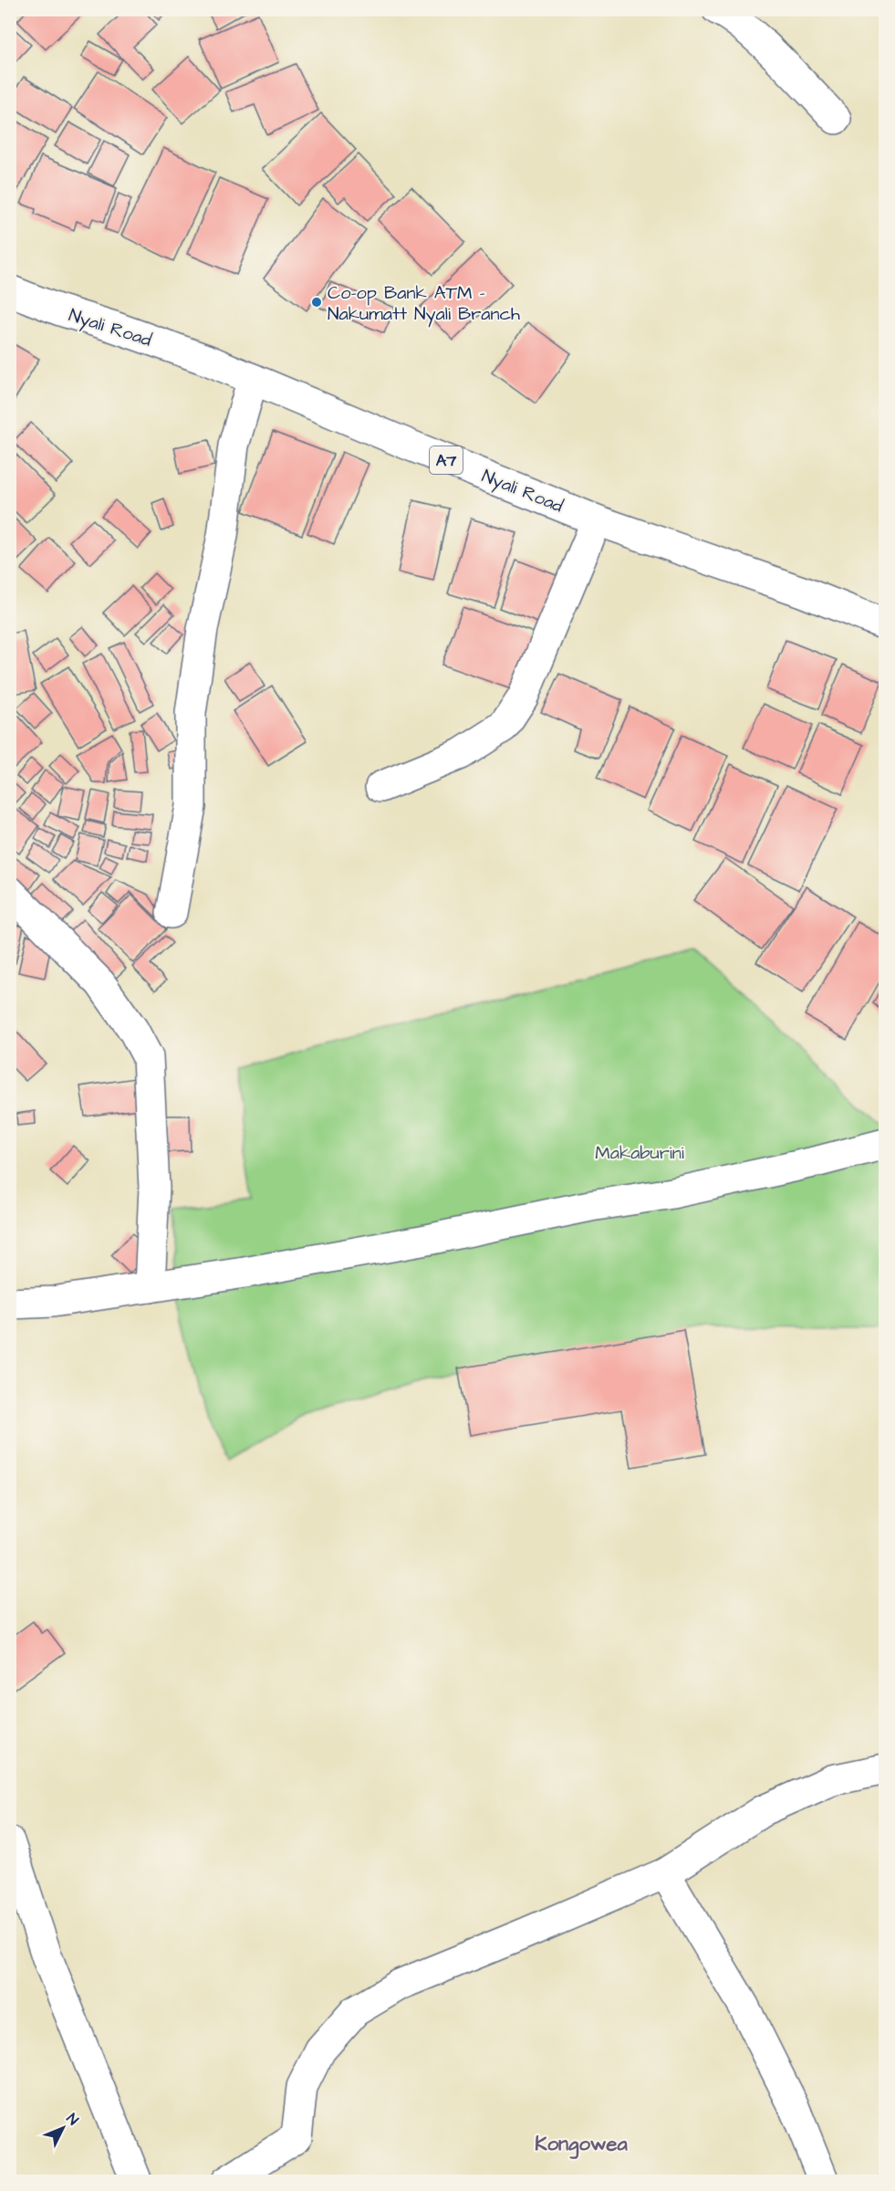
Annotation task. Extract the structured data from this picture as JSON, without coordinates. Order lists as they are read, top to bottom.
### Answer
{
  "streets": {
    "main road": ["Nyali Road", "A7"]
  },
  "districts": ["Kongowea"],
  "parks": ["Makaburini"],
  "places": ["Co-op Bank ATM - Nakumatt Nyali Branch"],
  "north": "top right"
}
